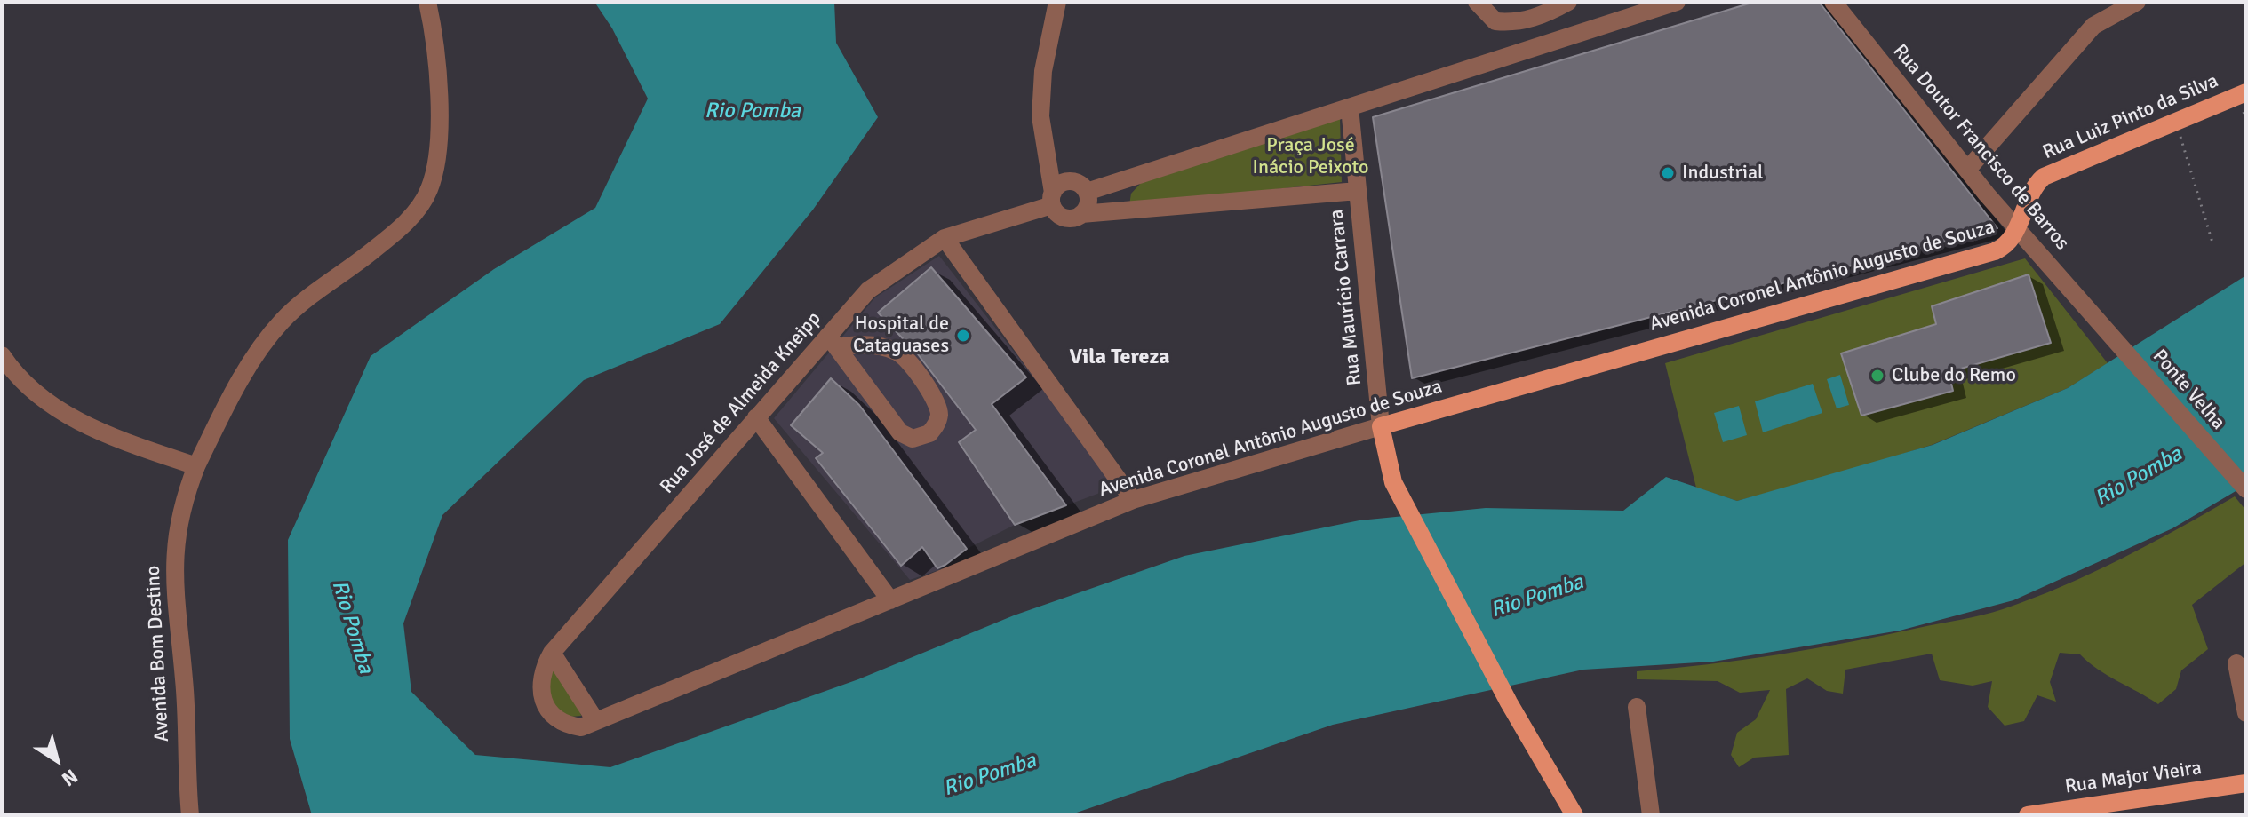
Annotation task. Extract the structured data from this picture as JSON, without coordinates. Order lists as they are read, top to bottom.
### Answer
{
  "streets": {
    "main road": [
      "Rua Luiz Pinto da Silva",
      "Avenida Coronel Antônio Augusto de Souza",
      "Rua Maurício Carrara",
      "Rua Major Vieira"
    ],
    "street": [
      "Rua Doutor Francisco de Barros",
      "Ponte Velha",
      "Rua José de Almeida Kneipp",
      "Avenida Bom Destino"
    ]
  },
  "crossings": [
    ["Rua Luiz Pinto da Silva", "Rua Doutor Francisco de Barros"],
    ["Rua Luiz Pinto da Silva", "Avenida Coronel Antônio Augusto de Souza"],
    ["Rua Doutor Francisco de Barros", "Avenida Coronel Antônio Augusto de Souza"],
    ["Rua Doutor Francisco de Barros", "Ponte Velha"],
    ["Avenida Coronel Antônio Augusto de Souza", "Rua Maurício Carrara"],
    ["Avenida Coronel Antônio Augusto de Souza", "Rua José de Almeida Kneipp"]
  ],
  "districts": ["Vila Tereza"],
  "water": ["Rio Pomba"],
  "parks": ["Praça José Inácio Peixoto"],
  "places": ["Industrial", "Hospital de Cataguases", "Clube do Remo"],
  "north": "bottom right"
}
